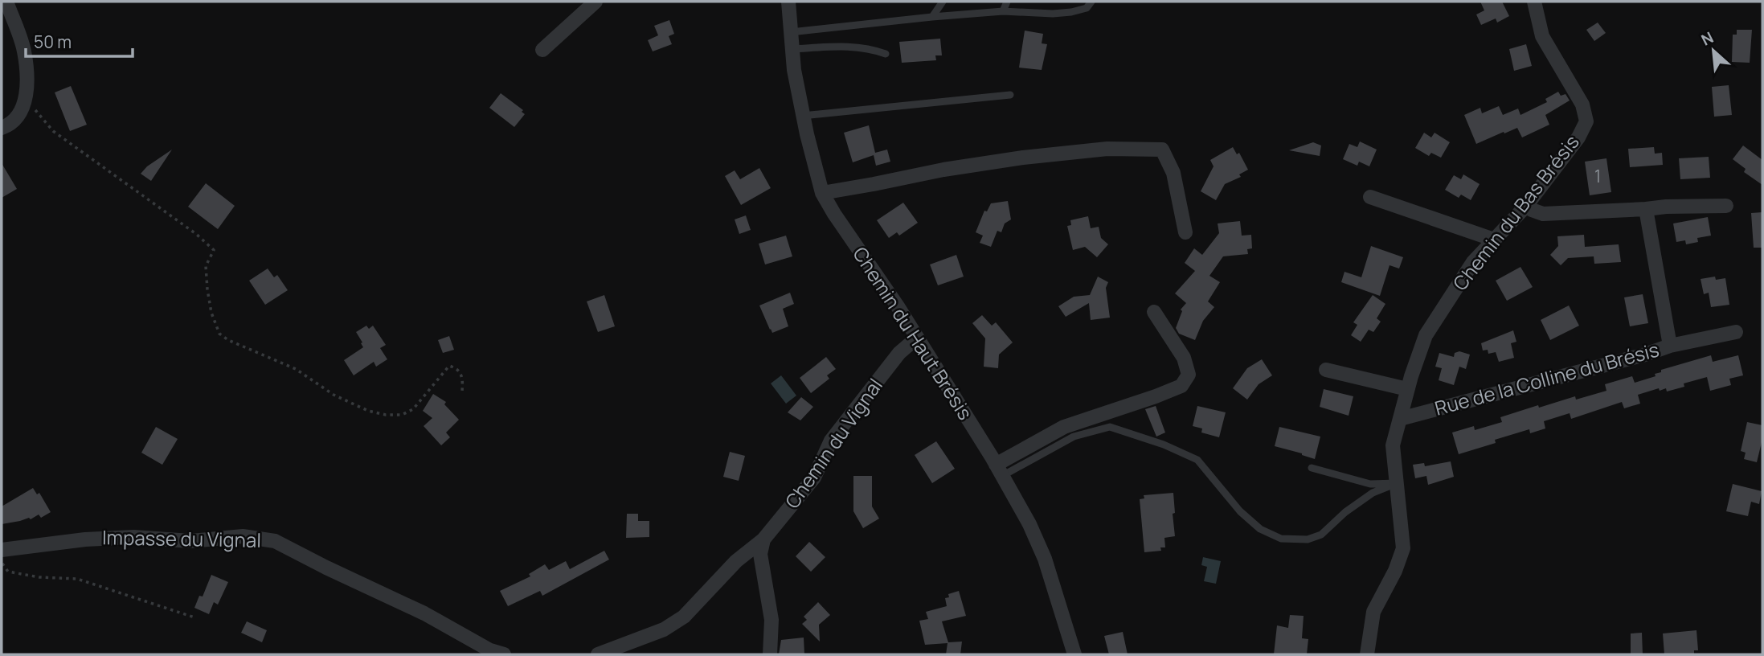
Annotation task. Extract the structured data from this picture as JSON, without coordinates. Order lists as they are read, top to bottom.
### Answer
{
  "streets": {
    "street": [
      "Chemin du Bas Brésis",
      "Chemin du Haut Brésis",
      "Rue de la Colline du Brésis",
      "Chemin du Vignal",
      "Impasse du Vignal"
    ]
  },
  "crossings": [
    ["Chemin du Bas Brésis", "Rue de la Colline du Brésis"],
    ["Chemin du Haut Brésis", "Chemin du Vignal"]
  ],
  "house_numbers": ["1"],
  "scale_bar": "50 m",
  "north": "top left"
}
